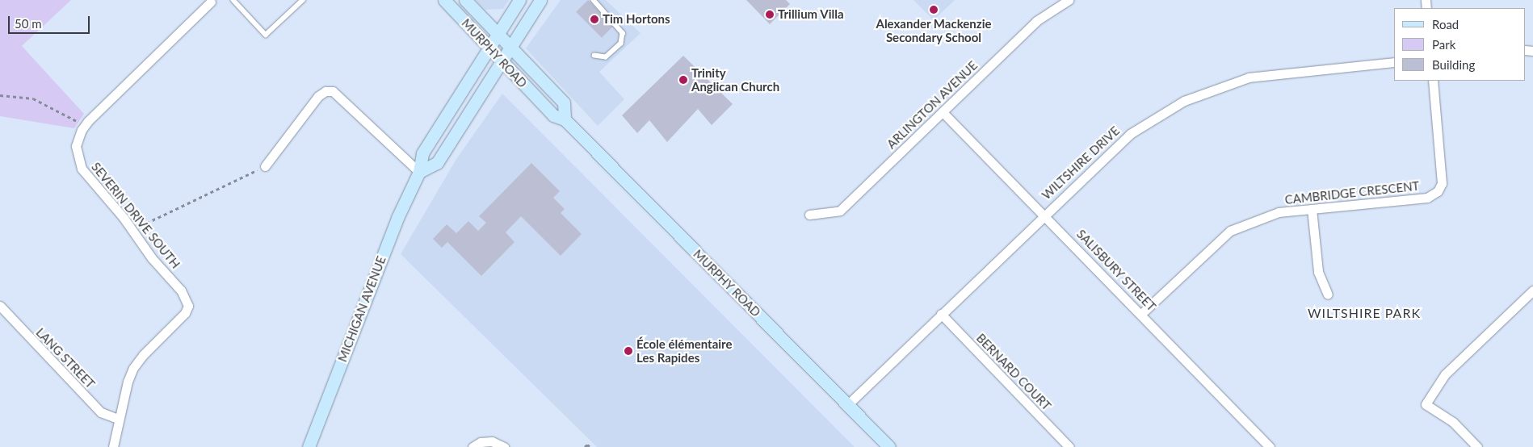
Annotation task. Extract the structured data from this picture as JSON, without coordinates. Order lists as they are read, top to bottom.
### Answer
{
  "streets": {
    "street": [
      "MURPHY ROAD",
      "ARLINGTON AVENUE",
      "WILTSHIRE DRIVE",
      "CAMBRIDGE CRESCENT",
      "SEVERIN DRIVE SOUTH",
      "SALISBURY STREET",
      "MICHIGAN AVENUE",
      "LANG STREET",
      "BERNARD COURT"
    ]
  },
  "crossings": [
    ["MURPHY ROAD", "WILTSHIRE DRIVE"],
    ["MURPHY ROAD", "MICHIGAN AVENUE"],
    ["ARLINGTON AVENUE", "SALISBURY STREET"],
    ["WILTSHIRE DRIVE", "SALISBURY STREET"],
    ["WILTSHIRE DRIVE", "BERNARD COURT"],
    ["CAMBRIDGE CRESCENT", "SALISBURY STREET"],
    ["SEVERIN DRIVE SOUTH", "LANG STREET"]
  ],
  "districts": ["WILTSHIRE PARK"],
  "places": [
    "Alexander Mackenzie Secondary School",
    "Trillium Villa",
    "Tim Hortons",
    "Trinity Anglican Church",
    "École élémentaire Les Rapides"
  ],
  "legend": ["Road", "Park", "Building"],
  "scale_bar": "50 m"
}
